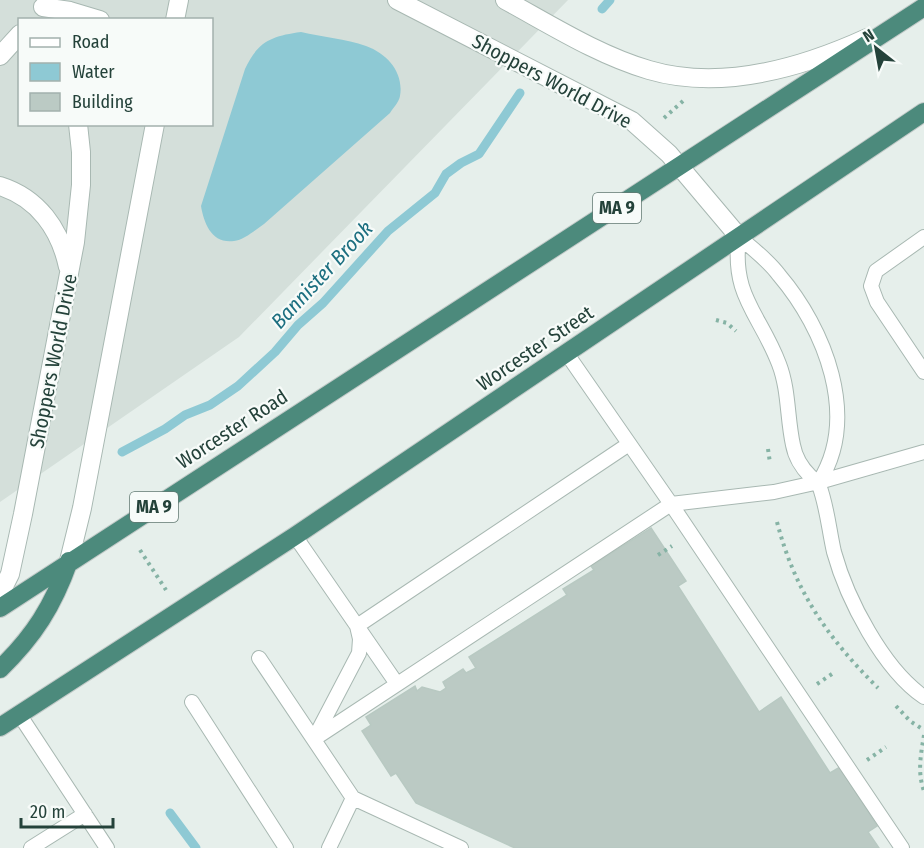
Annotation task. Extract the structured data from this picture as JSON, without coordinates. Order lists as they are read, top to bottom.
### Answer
{
  "streets": {
    "highway": ["MA 9", "Worcester Street", "Worcester Road"],
    "street": ["Shoppers World Drive"]
  },
  "crossings": [
    ["Shoppers World Drive", "MA 9"],
    ["Shoppers World Drive", "Worcester Street"],
    ["Shoppers World Drive", "Worcester Road"],
    ["MA 9", "Worcester Road"]
  ],
  "water": ["Bannister Brook"],
  "legend": ["Road", "Water", "Building"],
  "scale_bar": "20 m",
  "north": "top left"
}
